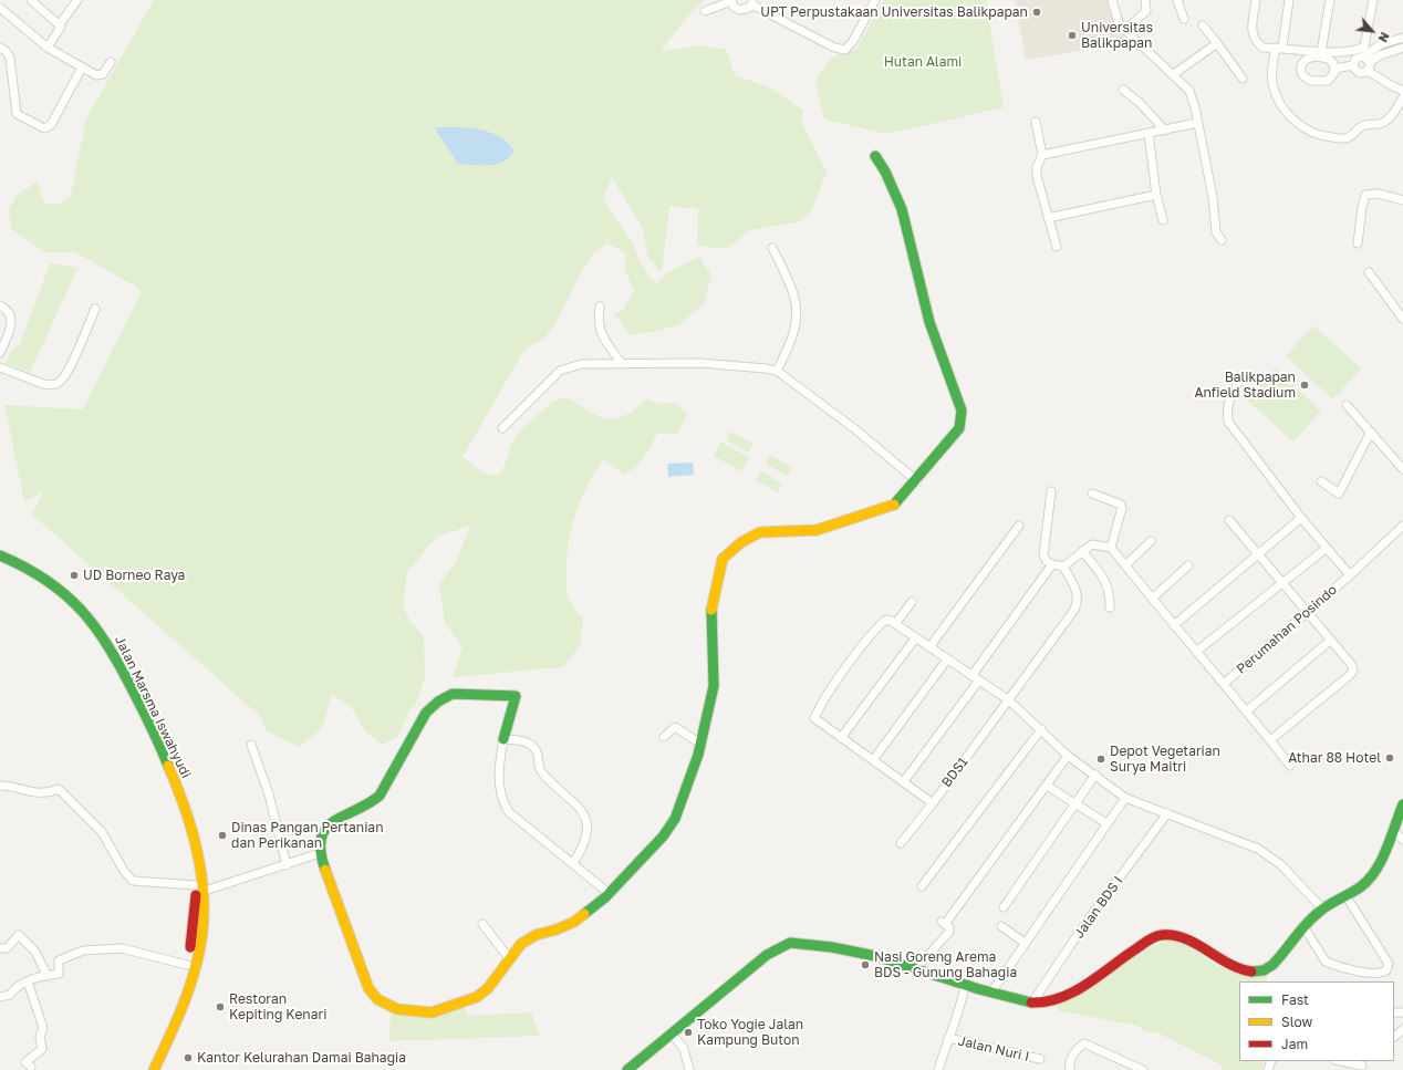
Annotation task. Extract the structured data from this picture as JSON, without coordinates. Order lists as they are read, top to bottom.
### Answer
{
  "streets": {
    "main road": ["Jalan Marsma Iswahyudi"],
    "street": [
      "Perumahan Posindo",
      "BDS1",
      "Jalan BDS I",
      "Jalan Nuri I"
    ]
  },
  "parks": ["Hutan Alami"],
  "places": [
    "UPT Perpustakaan Universitas Balikpapan",
    "Universitas Balikpapan",
    "Balikpapan Anfield Stadium",
    "UD Borneo Raya",
    "Athar 88 Hotel",
    "Depot Vegetarian Surya Maitri",
    "Dinas Pangan Pertanian dan Perikanan",
    "Nasi Goreng Arema BDS - Gunung Bahagia",
    "Restoran Kepiting Kenari",
    "Toko Yogie Jalan Kampung Buton",
    "Kantor Kelurahan Damai Bahagia"
  ],
  "legend": ["Fast", "Slow", "Jam"],
  "north": "bottom right"
}
